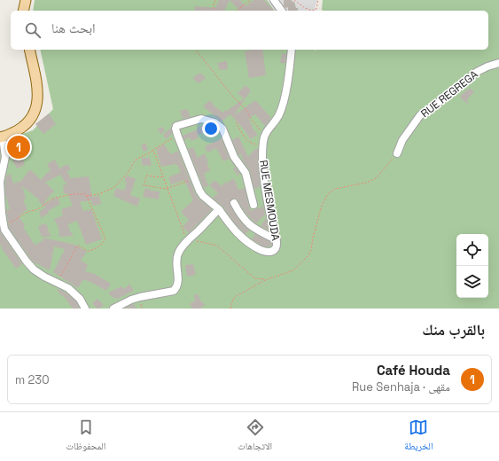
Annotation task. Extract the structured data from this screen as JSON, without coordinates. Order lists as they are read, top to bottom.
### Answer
{
  "streets": {
    "street": ["RUE REGREGA", "RUE MESMOUDA"]
  },
  "page": {
    "search": "ابحث هنا",
    "pins": "1",
    "heading": "بالقرب منك",
    "list": [
      {
        "mark": "1",
        "name": "Café Houda",
        "note": "مقهى · Rue Senhaja",
        "value": "230 m"
      }
    ],
    "nav": ["الخريطة", "الاتجاهات", "المحفوظات"]
  }
}
